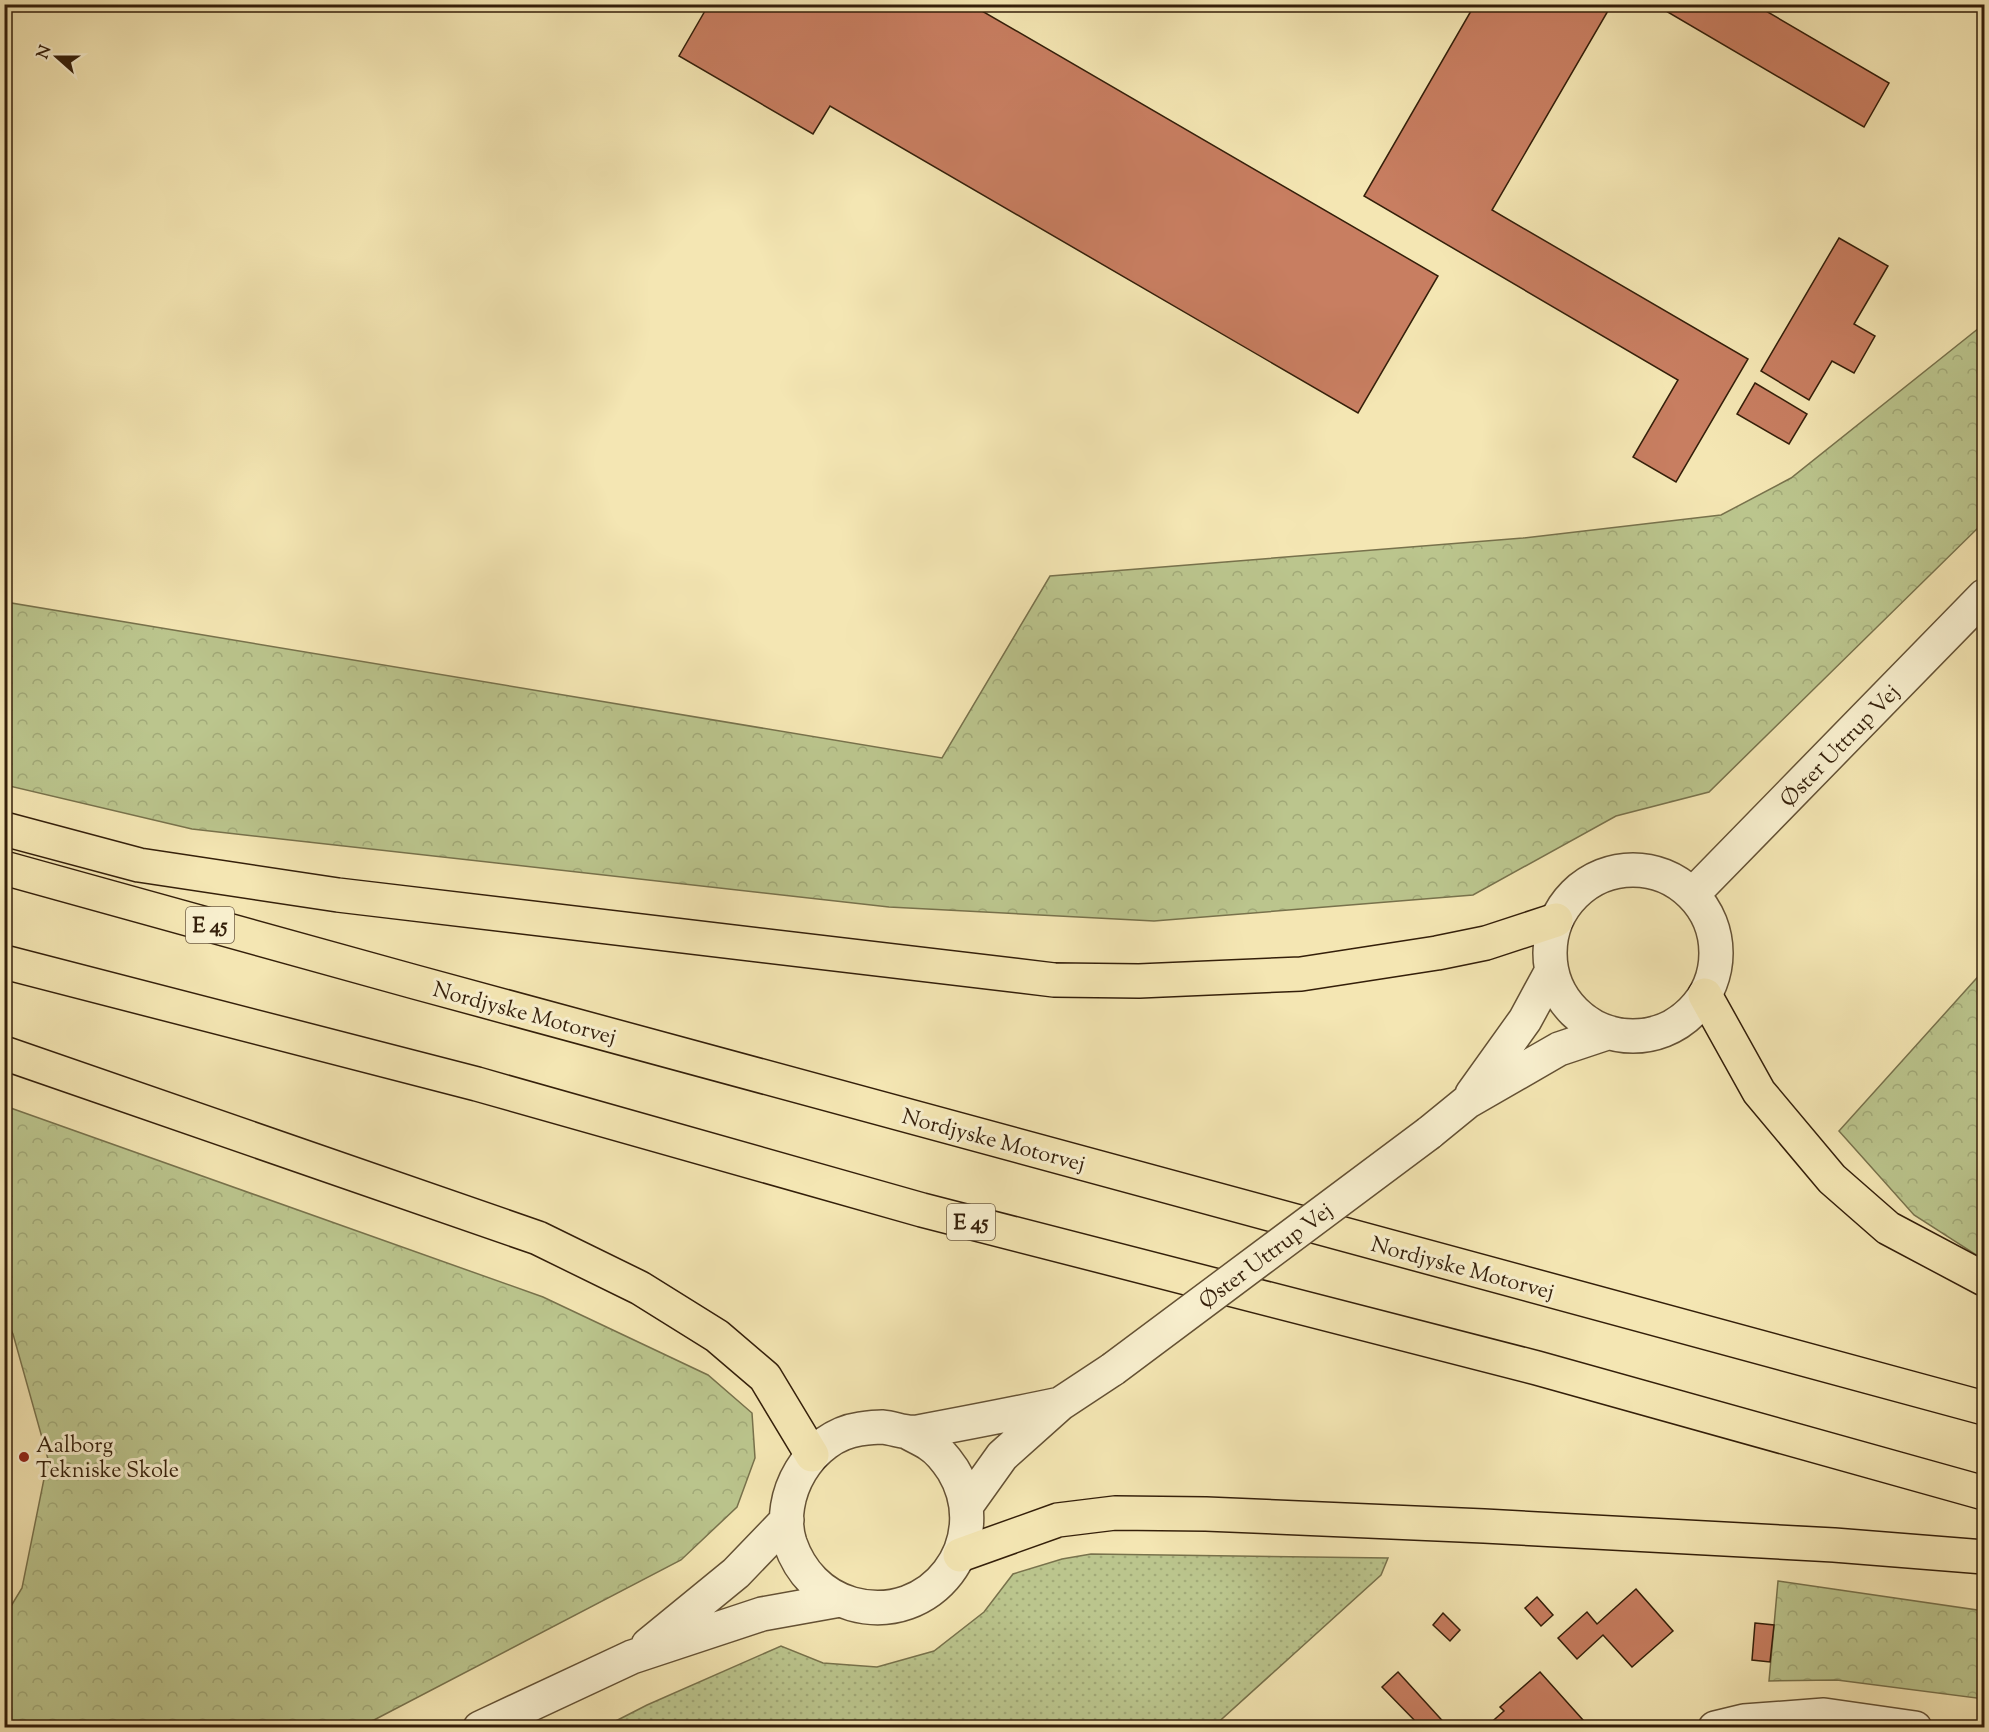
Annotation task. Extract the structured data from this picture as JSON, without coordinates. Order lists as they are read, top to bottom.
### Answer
{
  "streets": {
    "highway": ["E 45", "Nordjyske Motorvej"],
    "street": ["Øster Uttrup Vej"]
  },
  "places": ["Aalborg Tekniske Skole"],
  "north": "left"
}
